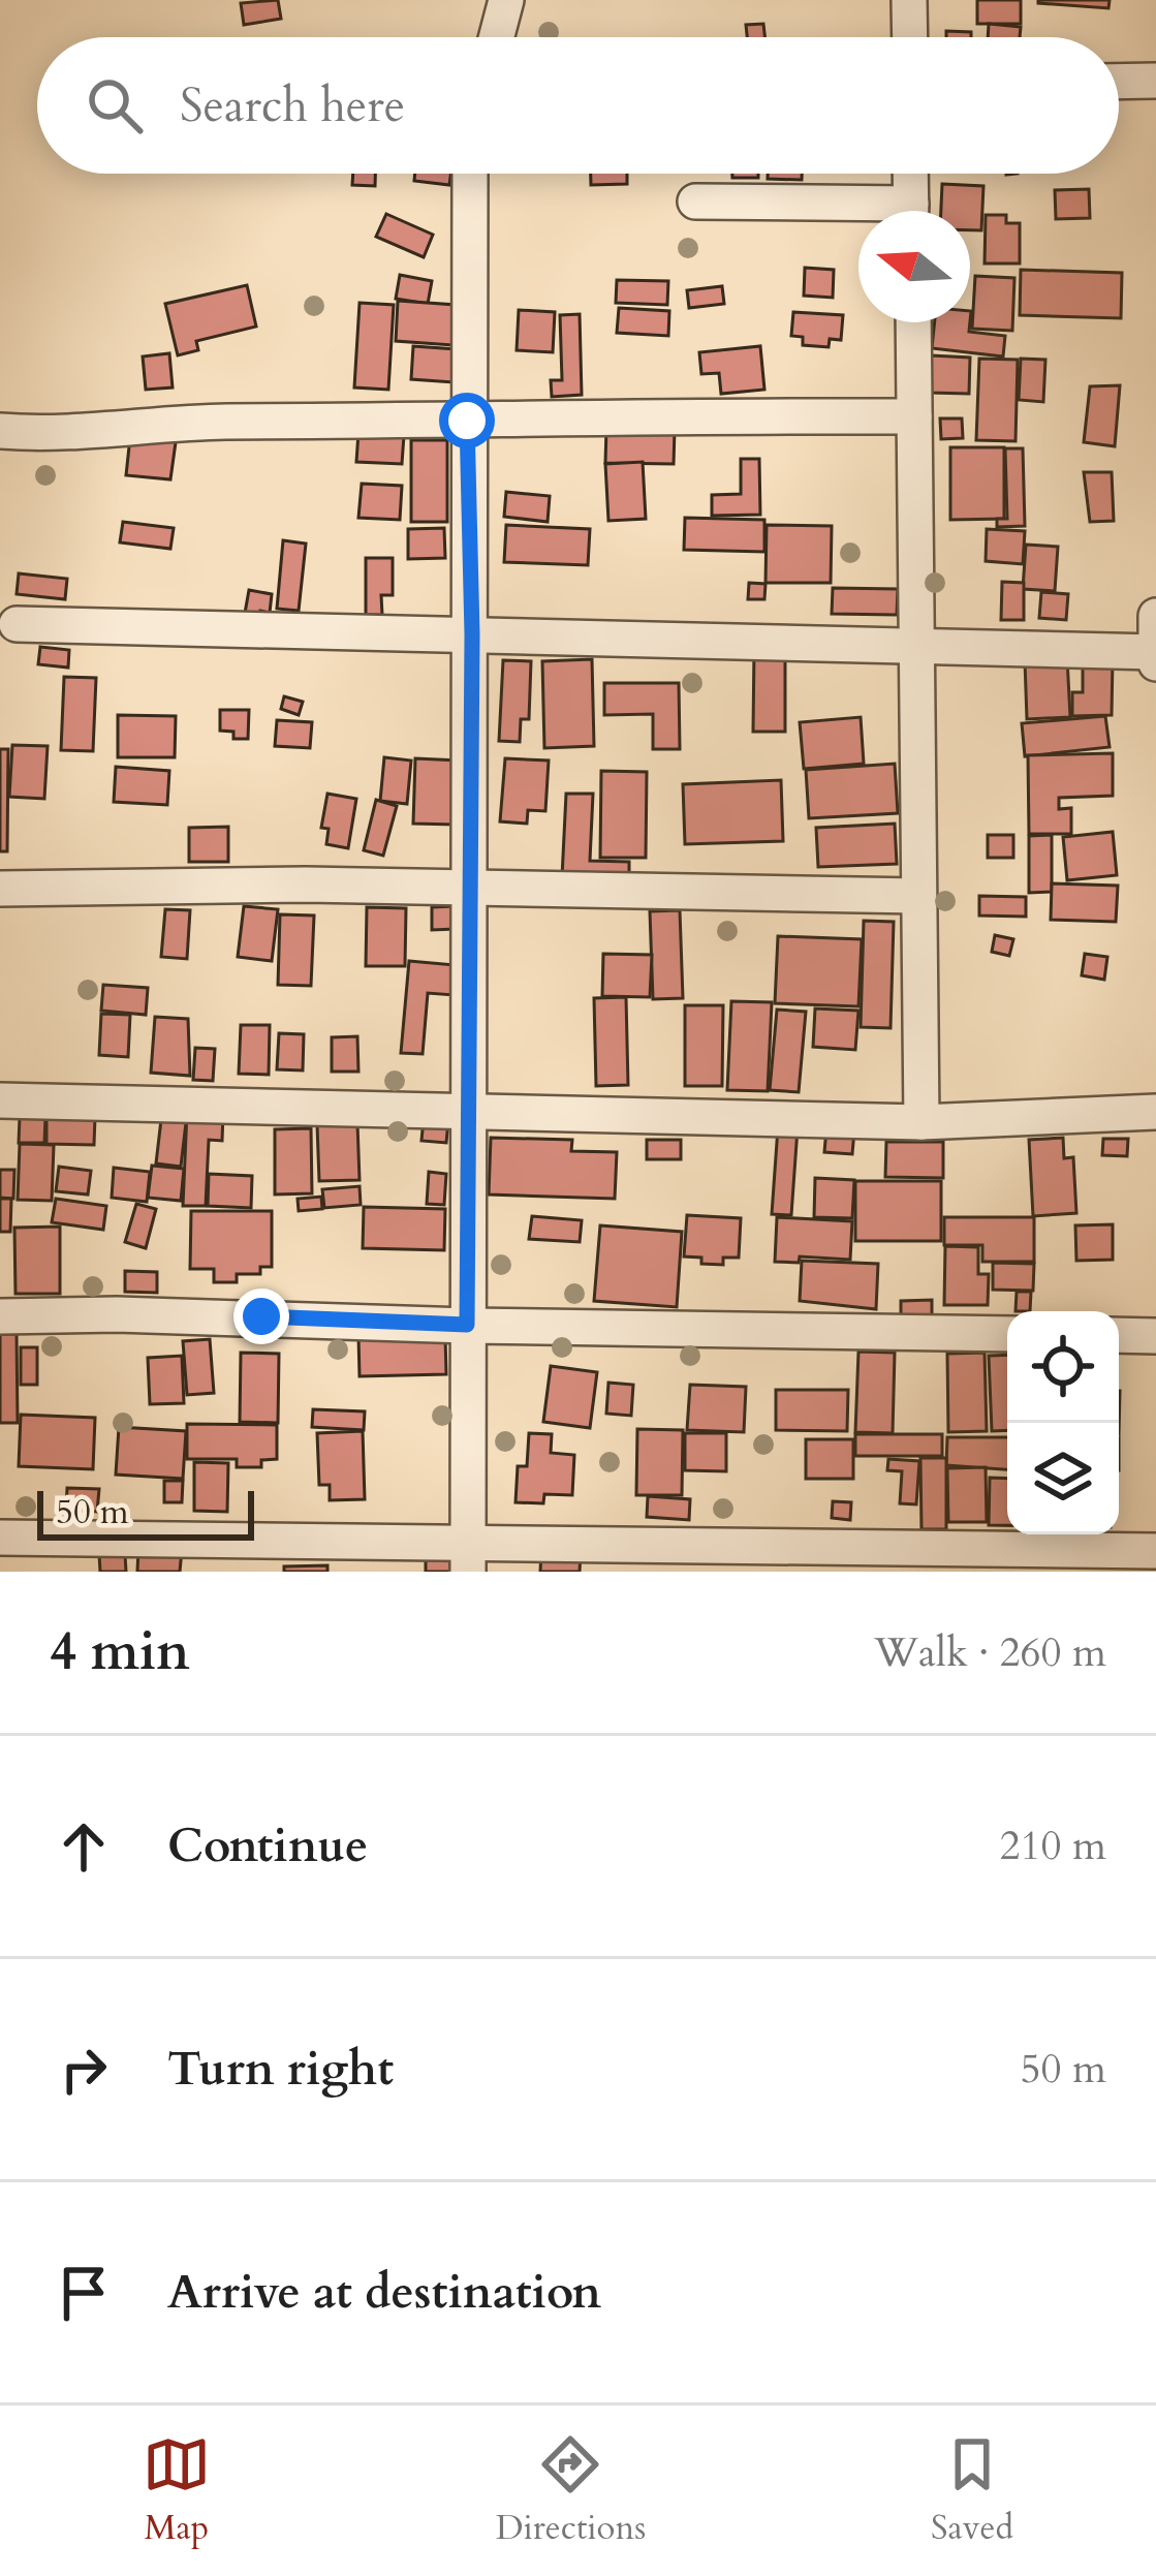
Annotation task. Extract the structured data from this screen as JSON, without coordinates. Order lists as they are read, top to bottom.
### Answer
{
  "scale_bar": "50 m",
  "north": "left",
  "page": {
    "search": "Search here",
    "scale": "50 m",
    "heading": ["4 min", "Walk · 260 m"],
    "list": [
      ["Continue", "210 m"],
      ["Turn right", "50 m"],
      "Arrive at destination"
    ],
    "nav": ["Map", "Directions", "Saved"]
  }
}
